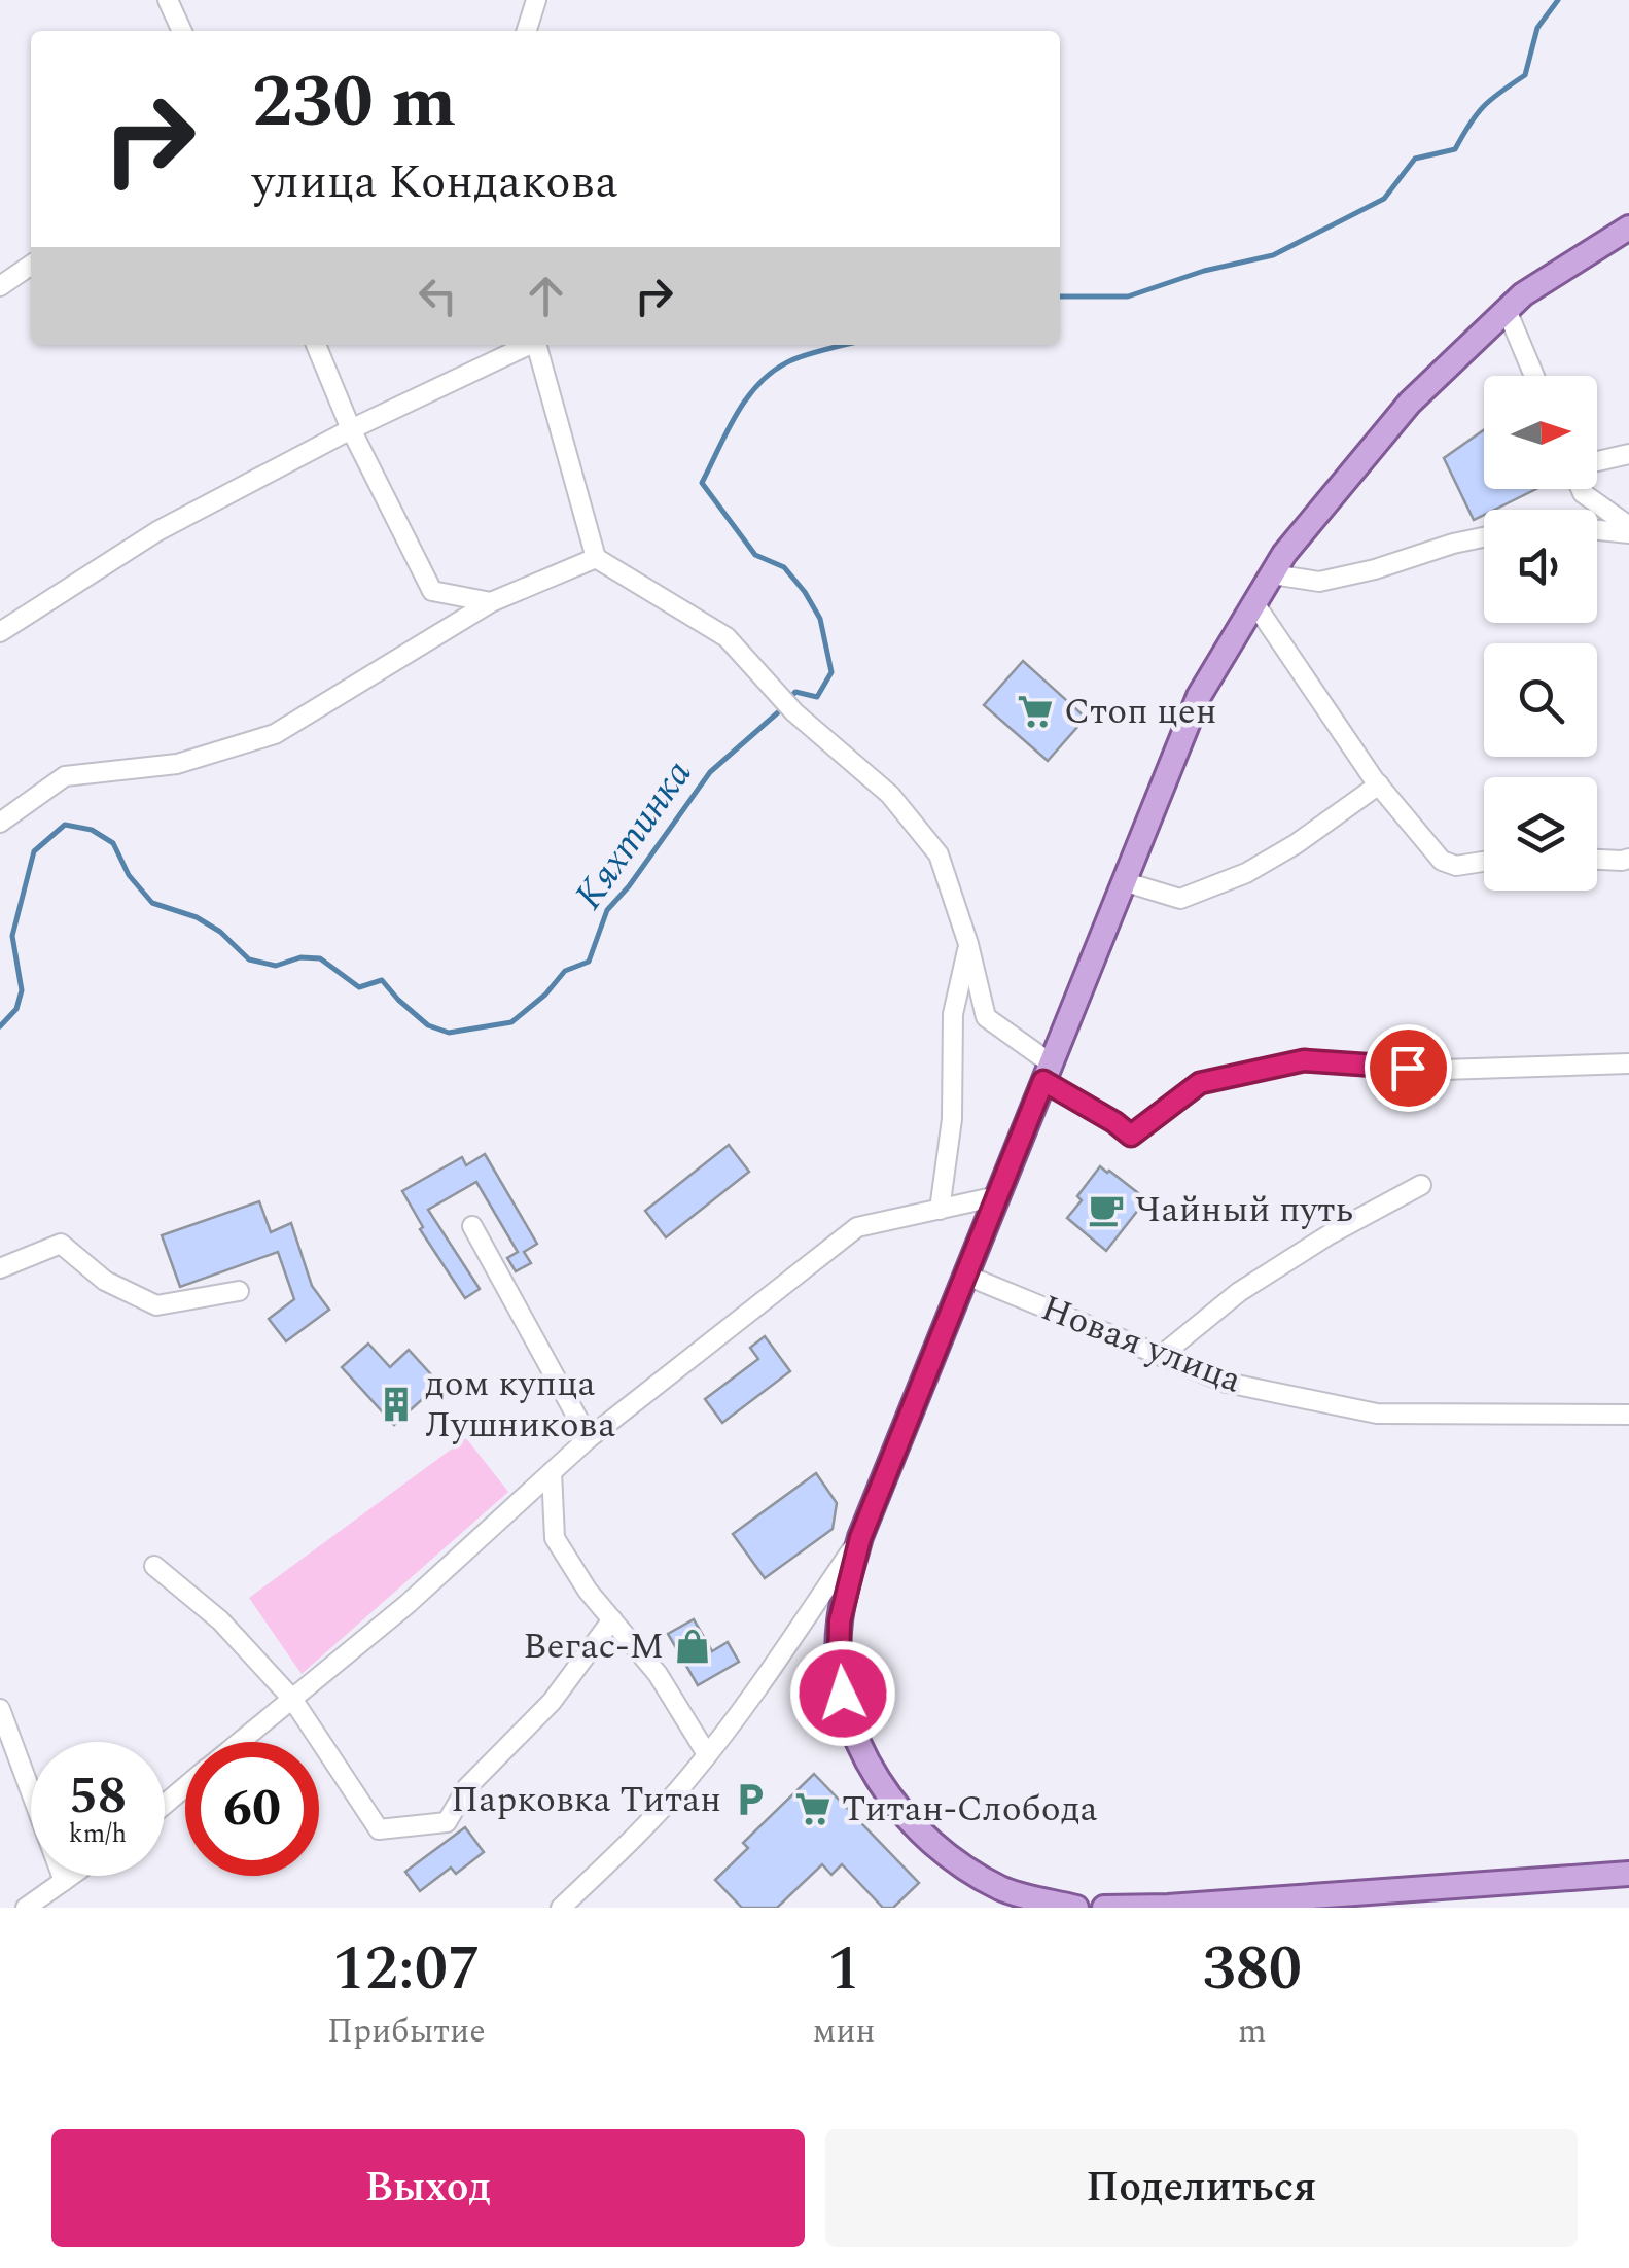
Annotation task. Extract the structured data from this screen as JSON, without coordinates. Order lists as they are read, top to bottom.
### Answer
{
  "streets": {
    "street": ["Новая улица"]
  },
  "water": ["Кяхтинка"],
  "places": {
    "supermarket": ["Стоп цен", "Титан-Слобода"],
    "cafe": ["Чайный путь"],
    "building": ["дом купца Лушникова"],
    "shop": ["Вегас-М"],
    "parking": ["Парковка Титан"]
  },
  "north": "right",
  "page": {
    "turn": ["230 m", "улица Кондакова"],
    "speed": "58 km/h",
    "limit": "60",
    "eta": [
      "12:07",
      "Прибытие",
      "1",
      "мин",
      "380",
      "m"
    ],
    "buttons": ["Выход", "Поделиться"]
  }
}
